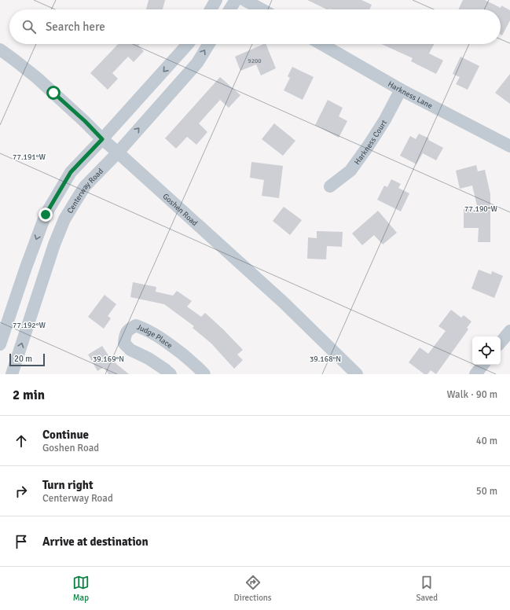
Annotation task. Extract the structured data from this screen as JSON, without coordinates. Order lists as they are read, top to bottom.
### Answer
{
  "streets": {
    "street": [
      "Harkness Lane",
      "Harkness Court",
      "Centerway Road",
      "Goshen Road",
      "Judge Place"
    ]
  },
  "crossings": [
    ["Harkness Lane", "Harkness Court"],
    ["Centerway Road", "Goshen Road"]
  ],
  "house_numbers": ["9200"],
  "scale_bar": "20 m",
  "page": {
    "search": "Search here",
    "scale": "20 m",
    "heading": ["2 min", "Walk · 90 m"],
    "list": [
      ["Continue", "Goshen Road", "40 m"],
      ["Turn right", "Centerway Road", "50 m"],
      "Arrive at destination"
    ],
    "nav": ["Map", "Directions", "Saved"]
  },
  "coordinates": [
    "77.191°W",
    "77.190°W",
    "77.192°W",
    "39.169°N",
    "39.168°N"
  ]
}
